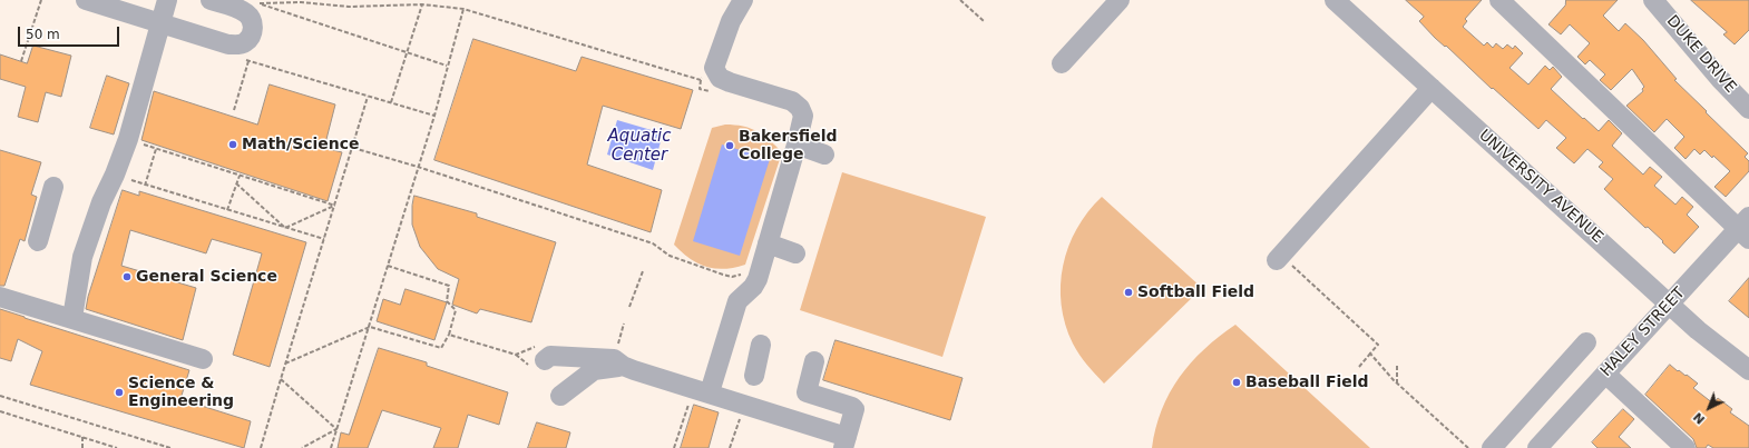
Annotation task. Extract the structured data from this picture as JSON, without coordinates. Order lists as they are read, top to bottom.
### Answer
{
  "streets": {
    "street": ["DUKE DRIVE", "UNIVERSITY AVENUE", "HALEY STREET"]
  },
  "crossings": [
    ["UNIVERSITY AVENUE", "HALEY STREET"]
  ],
  "water": ["Aquatic Center"],
  "places": [
    "Math/Science",
    "Bakersfield College",
    "General Science",
    "Softball Field",
    "Baseball Field",
    "Science & Engineering"
  ],
  "scale_bar": "50 m",
  "north": "bottom left"
}
